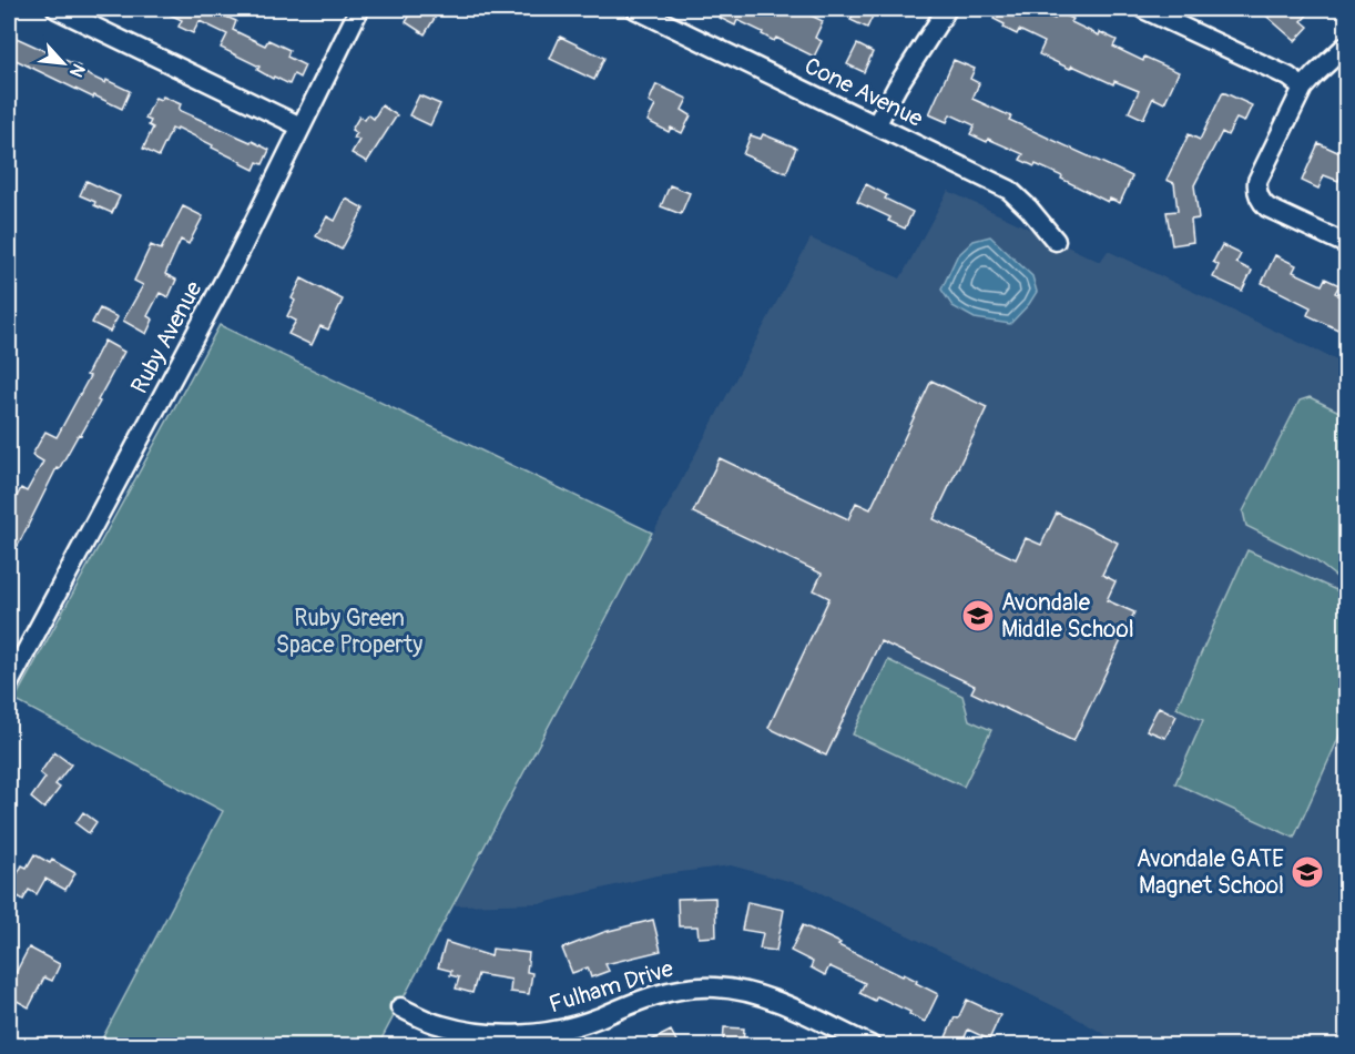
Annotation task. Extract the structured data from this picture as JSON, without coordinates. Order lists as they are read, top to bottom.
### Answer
{
  "streets": {
    "street": ["Cone Avenue", "Ruby Avenue", "Fulham Drive"]
  },
  "parks": ["Ruby Green Space Property"],
  "places": {
    "school or university": ["Avondale Middle School", "Avondale GATE Magnet School"]
  },
  "north": "bottom right"
}
